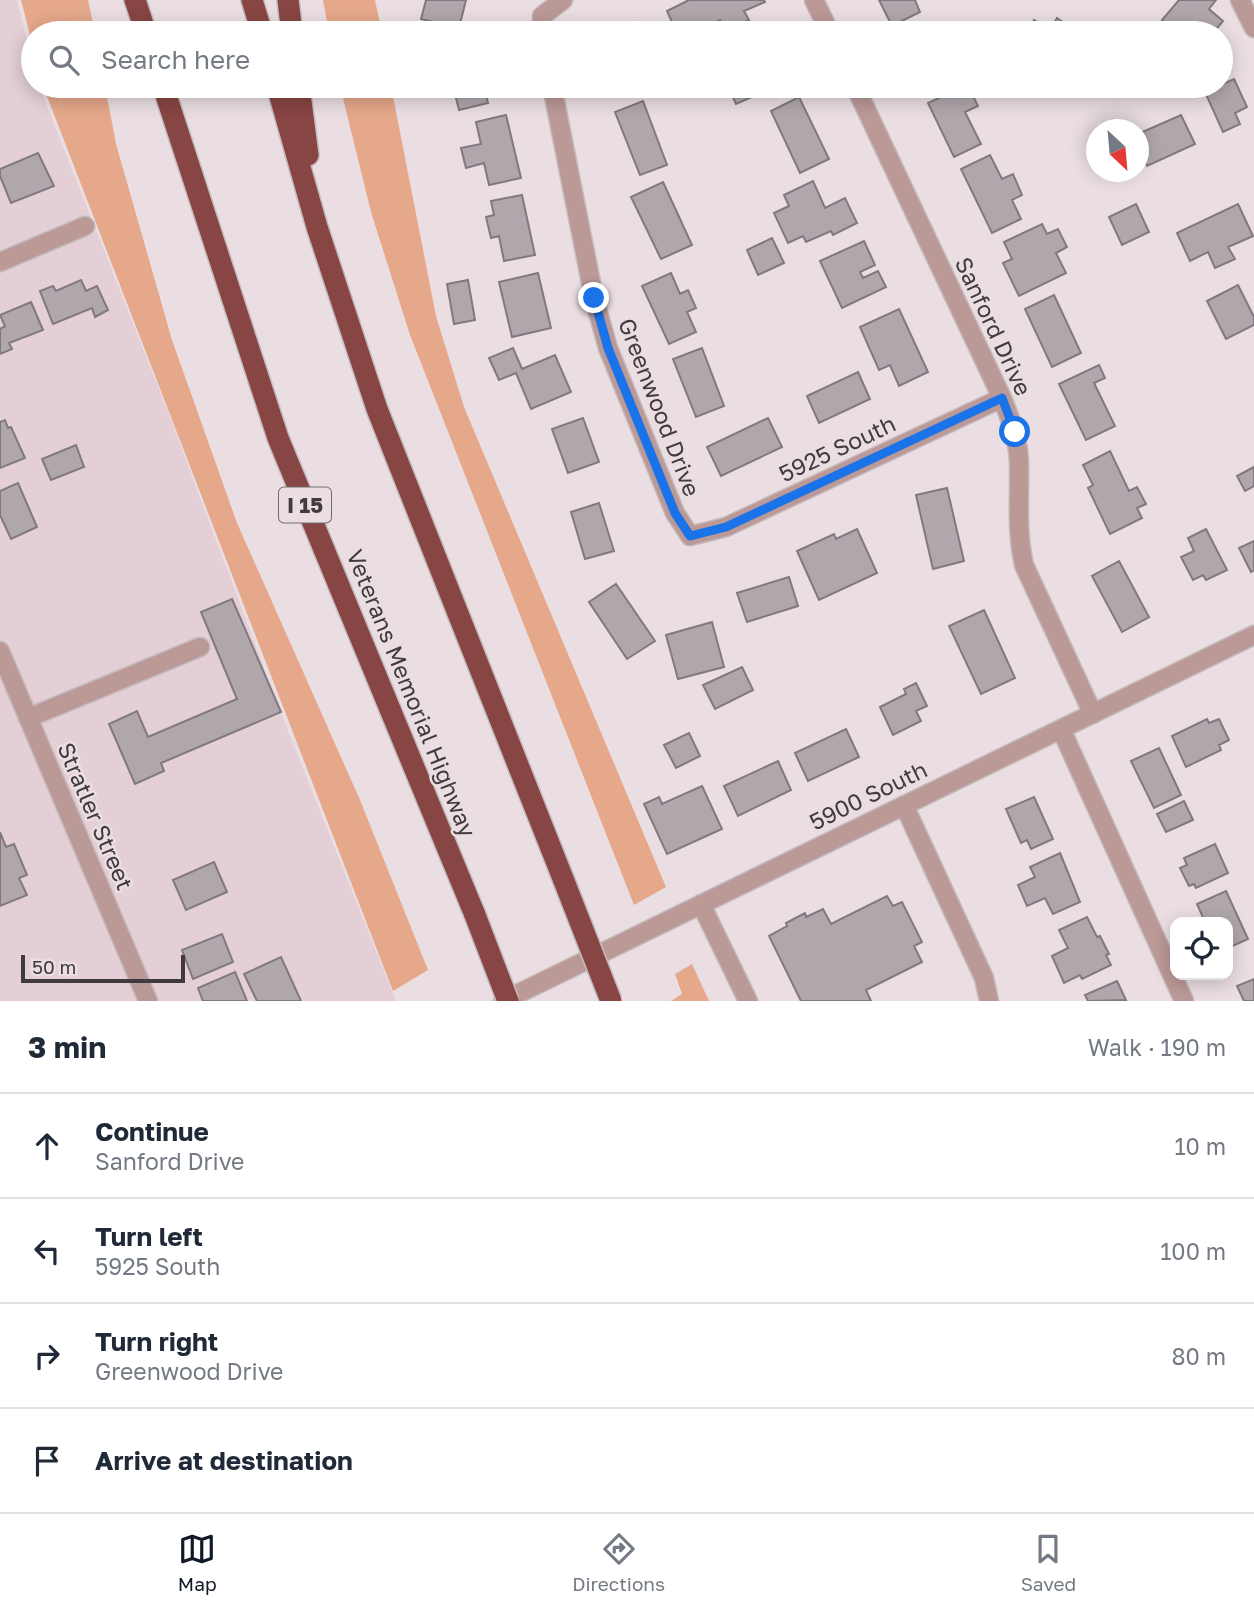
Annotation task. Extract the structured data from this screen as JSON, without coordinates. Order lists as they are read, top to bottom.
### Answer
{
  "streets": {
    "highway": ["I 15", "Veterans Memorial Highway"],
    "street": [
      "Sanford Drive",
      "Greenwood Drive",
      "5925 South",
      "5900 South",
      "Stratler Street"
    ]
  },
  "crossings": [
    ["Sanford Drive", "5925 South"],
    ["Sanford Drive", "5900 South"],
    ["Greenwood Drive", "5925 South"],
    ["Veterans Memorial Highway", "5900 South"]
  ],
  "scale_bar": "50 m",
  "north": "bottom right",
  "page": {
    "search": "Search here",
    "scale": "50 m",
    "heading": ["3 min", "Walk · 190 m"],
    "list": [
      ["Continue", "Sanford Drive", "10 m"],
      ["Turn left", "5925 South", "100 m"],
      ["Turn right", "Greenwood Drive", "80 m"],
      "Arrive at destination"
    ],
    "nav": ["Map", "Directions", "Saved"]
  }
}
